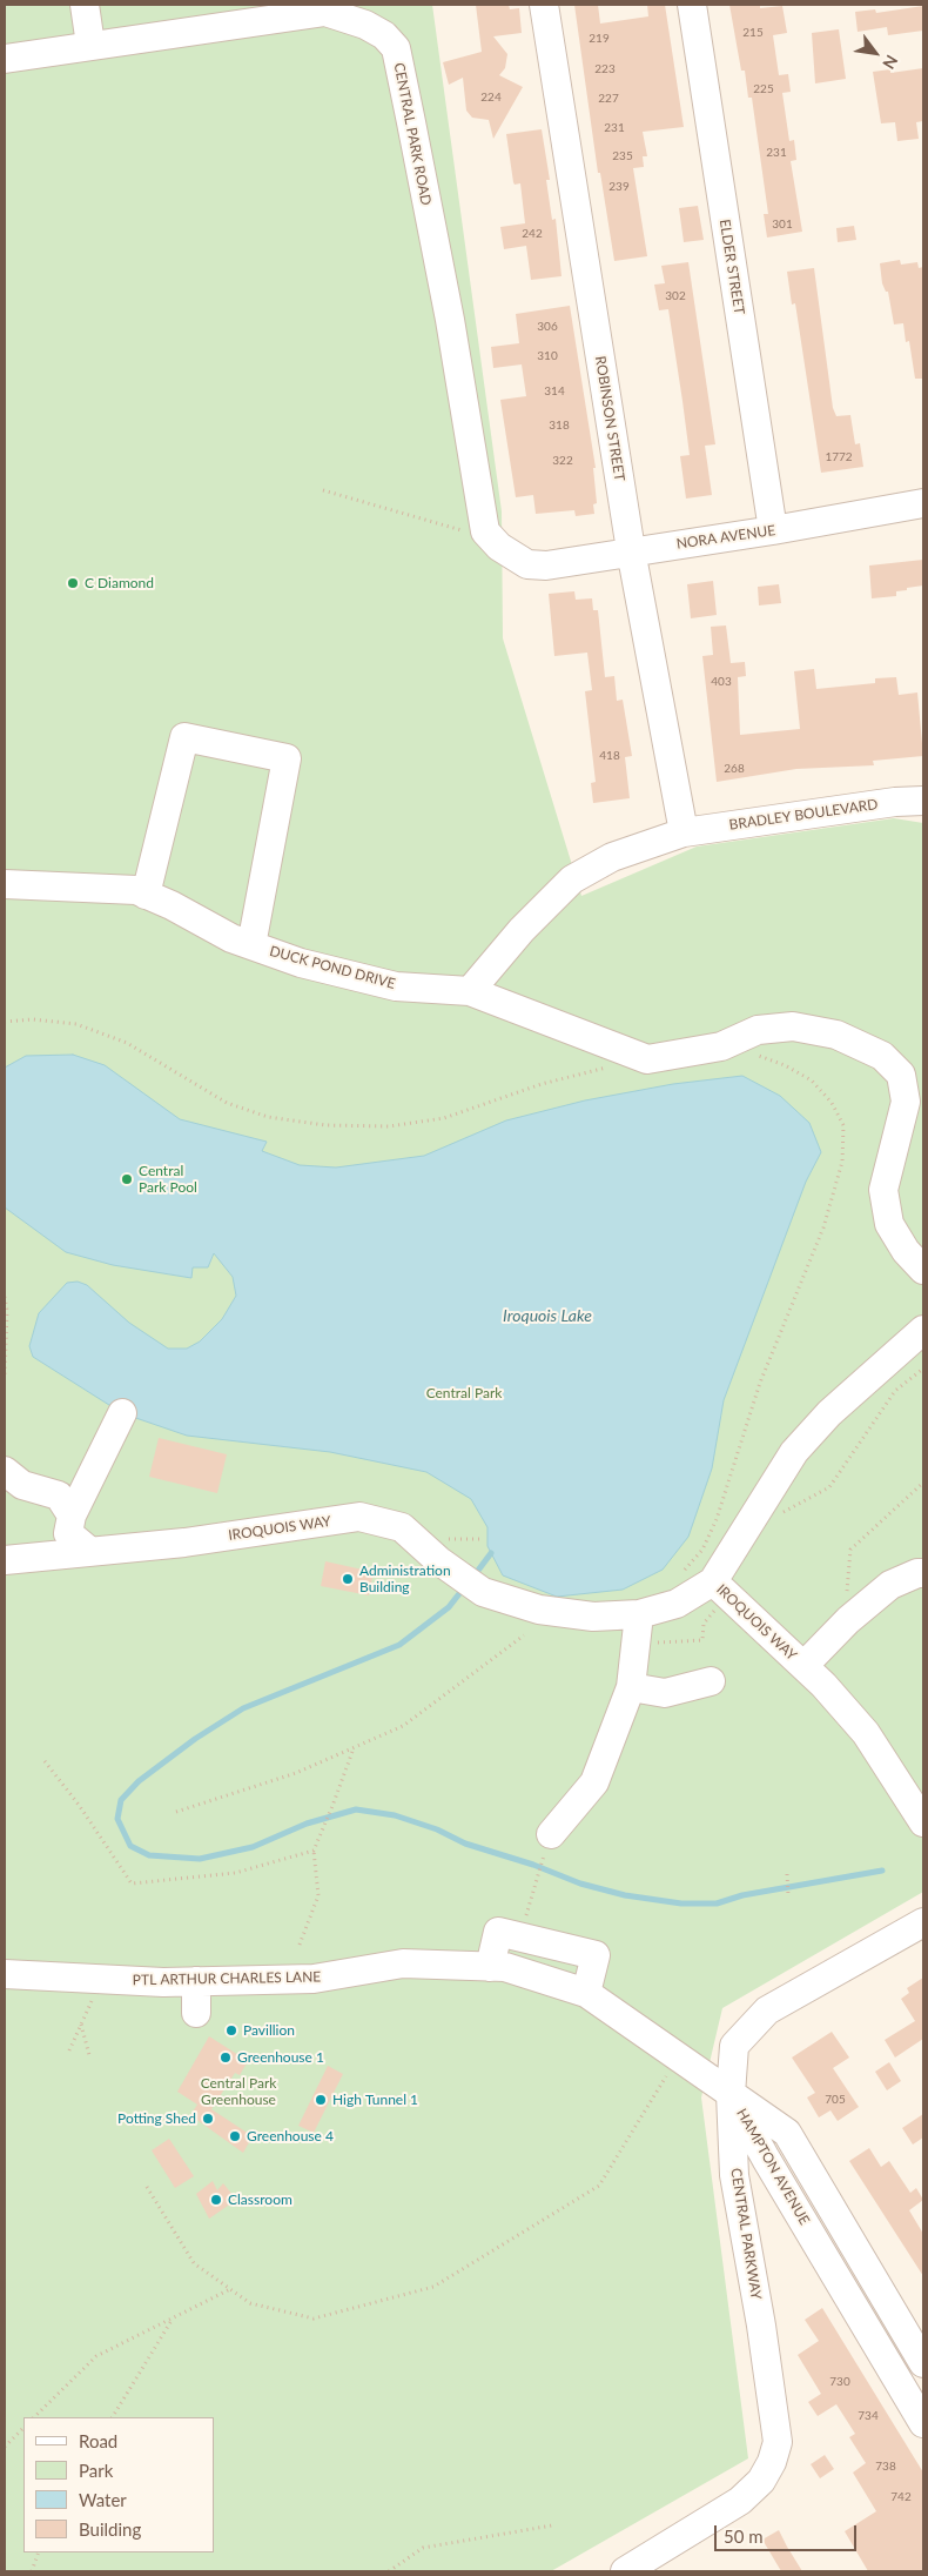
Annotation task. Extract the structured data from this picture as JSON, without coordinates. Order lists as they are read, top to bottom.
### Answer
{
  "streets": {
    "street": [
      "CENTRAL PARK ROAD",
      "ELDER STREET",
      "ROBINSON STREET",
      "NORA AVENUE",
      "BRADLEY BOULEVARD",
      "DUCK POND DRIVE",
      "IROQUOIS WAY",
      "PTL ARTHUR CHARLES LANE",
      "HAMPTON AVENUE",
      "CENTRAL PARKWAY"
    ]
  },
  "crossings": [
    ["CENTRAL PARK ROAD", "NORA AVENUE"],
    ["ELDER STREET", "NORA AVENUE"],
    ["ROBINSON STREET", "NORA AVENUE"],
    ["ROBINSON STREET", "BRADLEY BOULEVARD"],
    ["PTL ARTHUR CHARLES LANE", "HAMPTON AVENUE"],
    ["PTL ARTHUR CHARLES LANE", "CENTRAL PARKWAY"],
    ["HAMPTON AVENUE", "CENTRAL PARKWAY"]
  ],
  "water": ["Iroquois Lake"],
  "parks": ["Central Park", "Central Park Greenhouse"],
  "places": [
    "C Diamond",
    "Central Park Pool",
    "Administration Building",
    "Pavillion",
    "Greenhouse 1",
    "High Tunnel 1",
    "Potting Shed",
    "Greenhouse 4",
    "Classroom"
  ],
  "house_numbers": [
    "215",
    "219",
    "223",
    "225",
    "224",
    "227",
    "231",
    "231",
    "235",
    "239",
    "301",
    "242",
    "302",
    "306",
    "310",
    "314",
    "318",
    "1772",
    "322",
    "403",
    "418",
    "268",
    "705",
    "730",
    "734",
    "738",
    "742"
  ],
  "legend": [
    "Road",
    "Park",
    "Water",
    "Building"
  ],
  "scale_bar": "50 m",
  "north": "bottom right"
}
